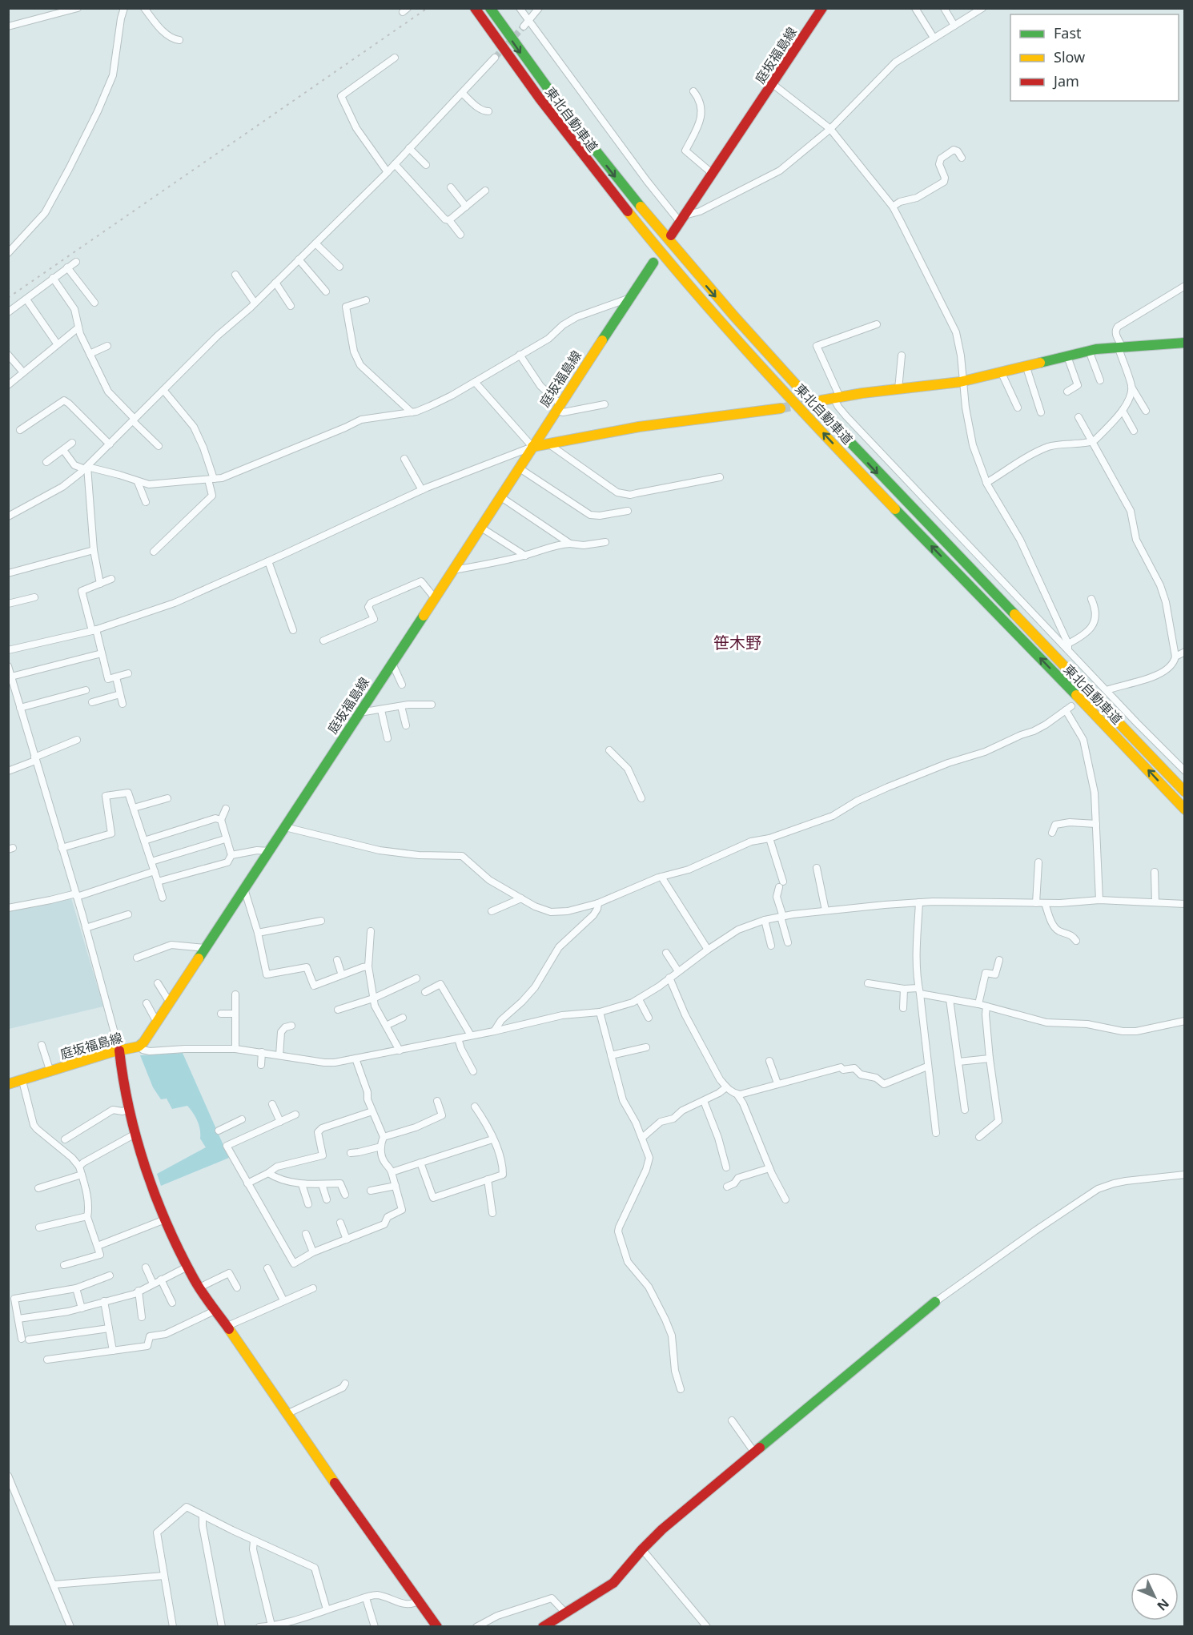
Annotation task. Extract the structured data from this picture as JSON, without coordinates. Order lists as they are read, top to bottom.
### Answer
{
  "streets": {
    "main road": ["庭坂福島線", "東北自動車道"]
  },
  "districts": ["笹木野"],
  "legend": ["Fast", "Slow", "Jam"],
  "north": "bottom right"
}
